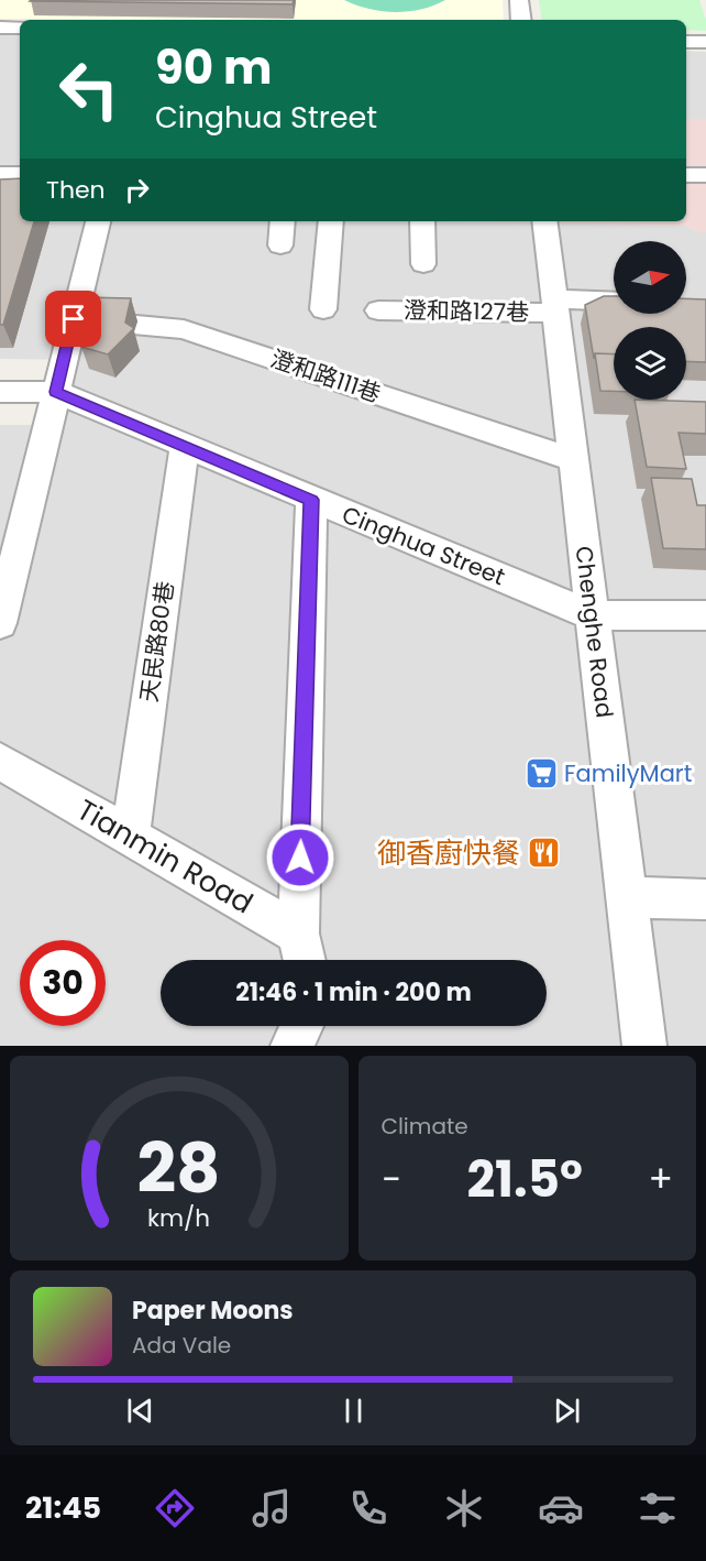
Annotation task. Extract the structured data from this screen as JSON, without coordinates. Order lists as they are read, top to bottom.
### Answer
{
  "streets": {
    "street": [
      "澄和路127巷",
      "澄和路111巷",
      "Cinghua Street",
      "Chenghe Road",
      "天民路80巷",
      "Tianmin Road"
    ]
  },
  "crossings": [
    ["澄和路127巷", "Chenghe Road"],
    ["澄和路111巷", "Chenghe Road"],
    ["Cinghua Street", "Chenghe Road"],
    ["Cinghua Street", "天民路80巷"],
    ["天民路80巷", "Tianmin Road"]
  ],
  "places": {
    "supermarket": ["FamilyMart"],
    "restaurant": ["御香廚快餐"]
  },
  "north": "right",
  "page": {
    "turn": ["90 m", "Cinghua Street"],
    "then": "Then",
    "limit": "30",
    "trip": "21:46 · 1 min · 200 m",
    "tile": "Climate",
    "heat": ["−", "21.5°", "+"],
    "song": ["Paper Moons", "Ada Vale"],
    "tabs": "21:45",
    "gauge": ["28", "km/h"]
  }
}
